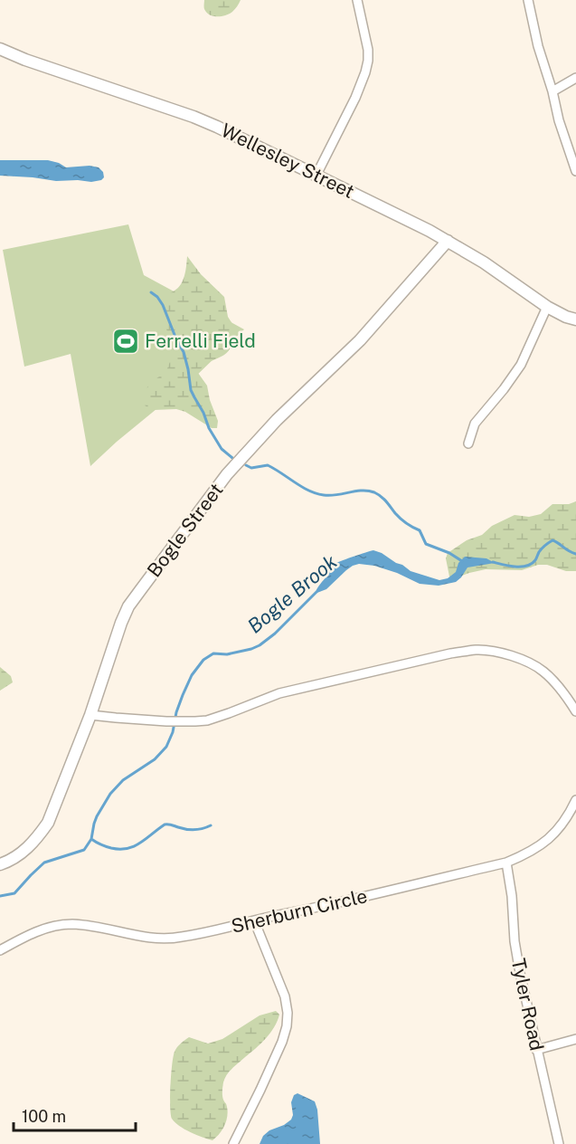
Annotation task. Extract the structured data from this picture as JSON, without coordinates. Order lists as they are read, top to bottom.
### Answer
{
  "streets": {
    "street": [
      "Wellesley Street",
      "Bogle Street",
      "Sherburn Circle",
      "Tyler Road"
    ]
  },
  "crossings": [
    ["Wellesley Street", "Bogle Street"],
    ["Sherburn Circle", "Tyler Road"]
  ],
  "water": ["Bogle Brook"],
  "places": {
    "sports": ["Ferrelli Field"]
  },
  "scale_bar": "100 m"
}
